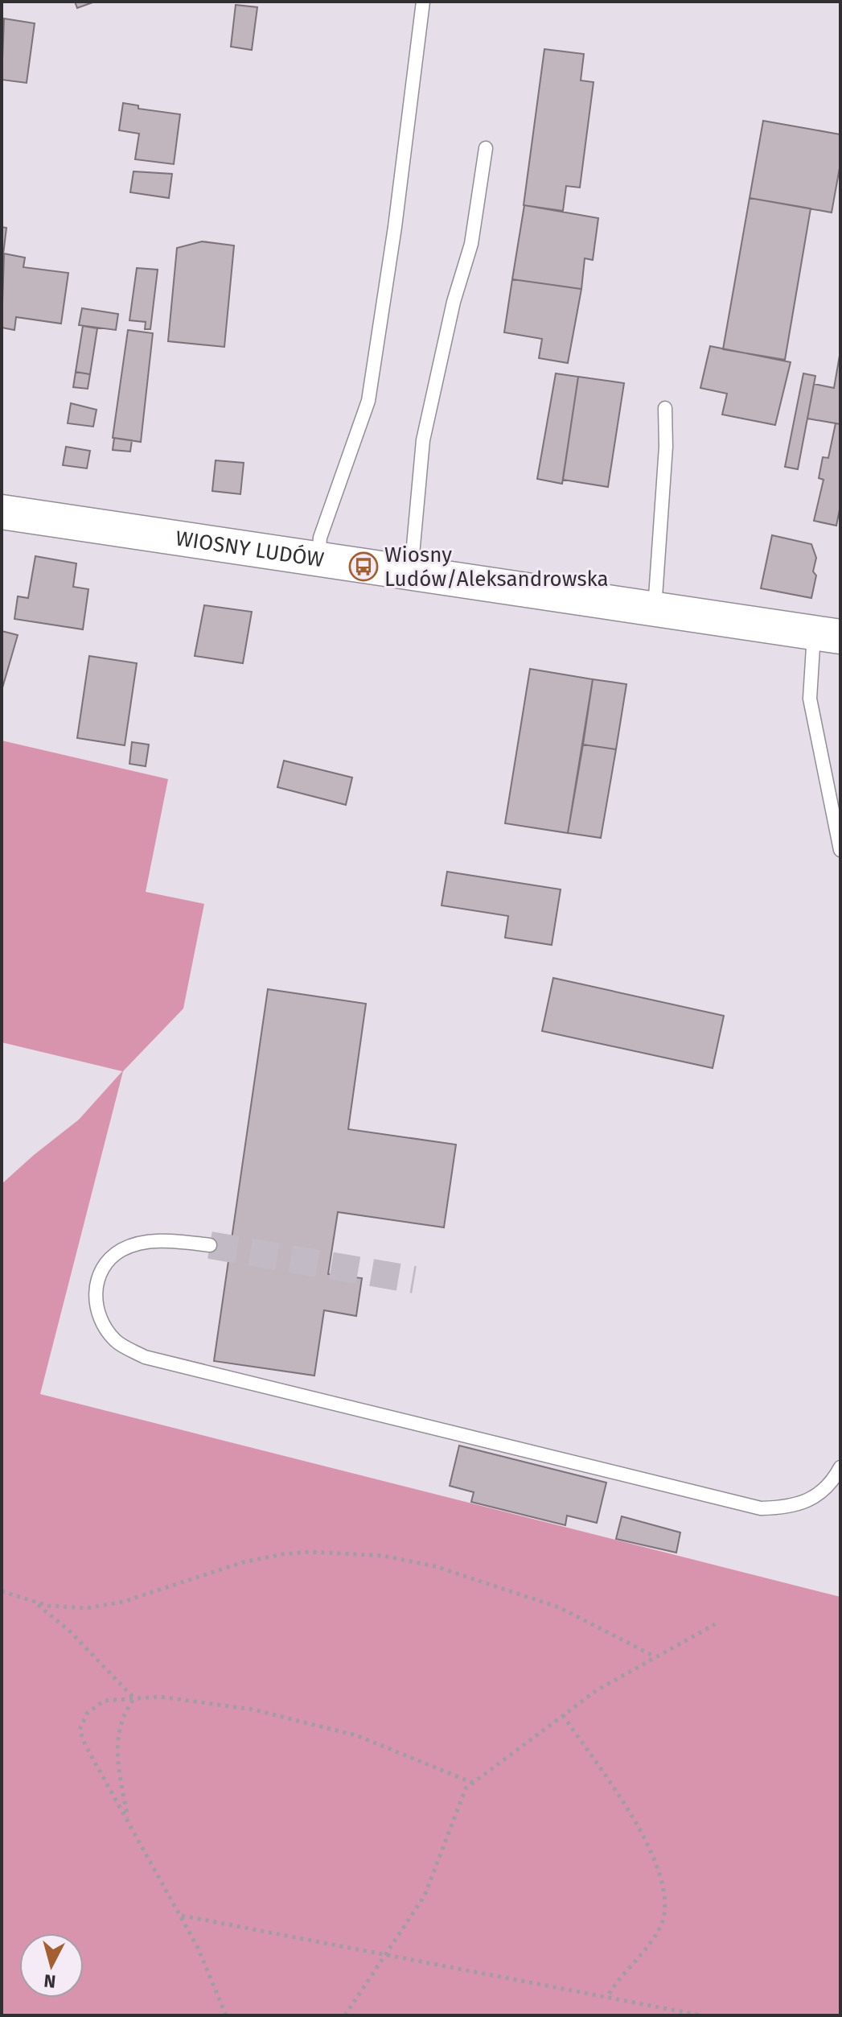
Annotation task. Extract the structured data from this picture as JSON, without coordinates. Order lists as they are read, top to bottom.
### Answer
{
  "streets": {
    "street": ["WIOSNY LUDÓW"]
  },
  "places": {
    "bus stop": ["Wiosny Ludów/Aleksandrowska"]
  },
  "north": "bottom"
}
